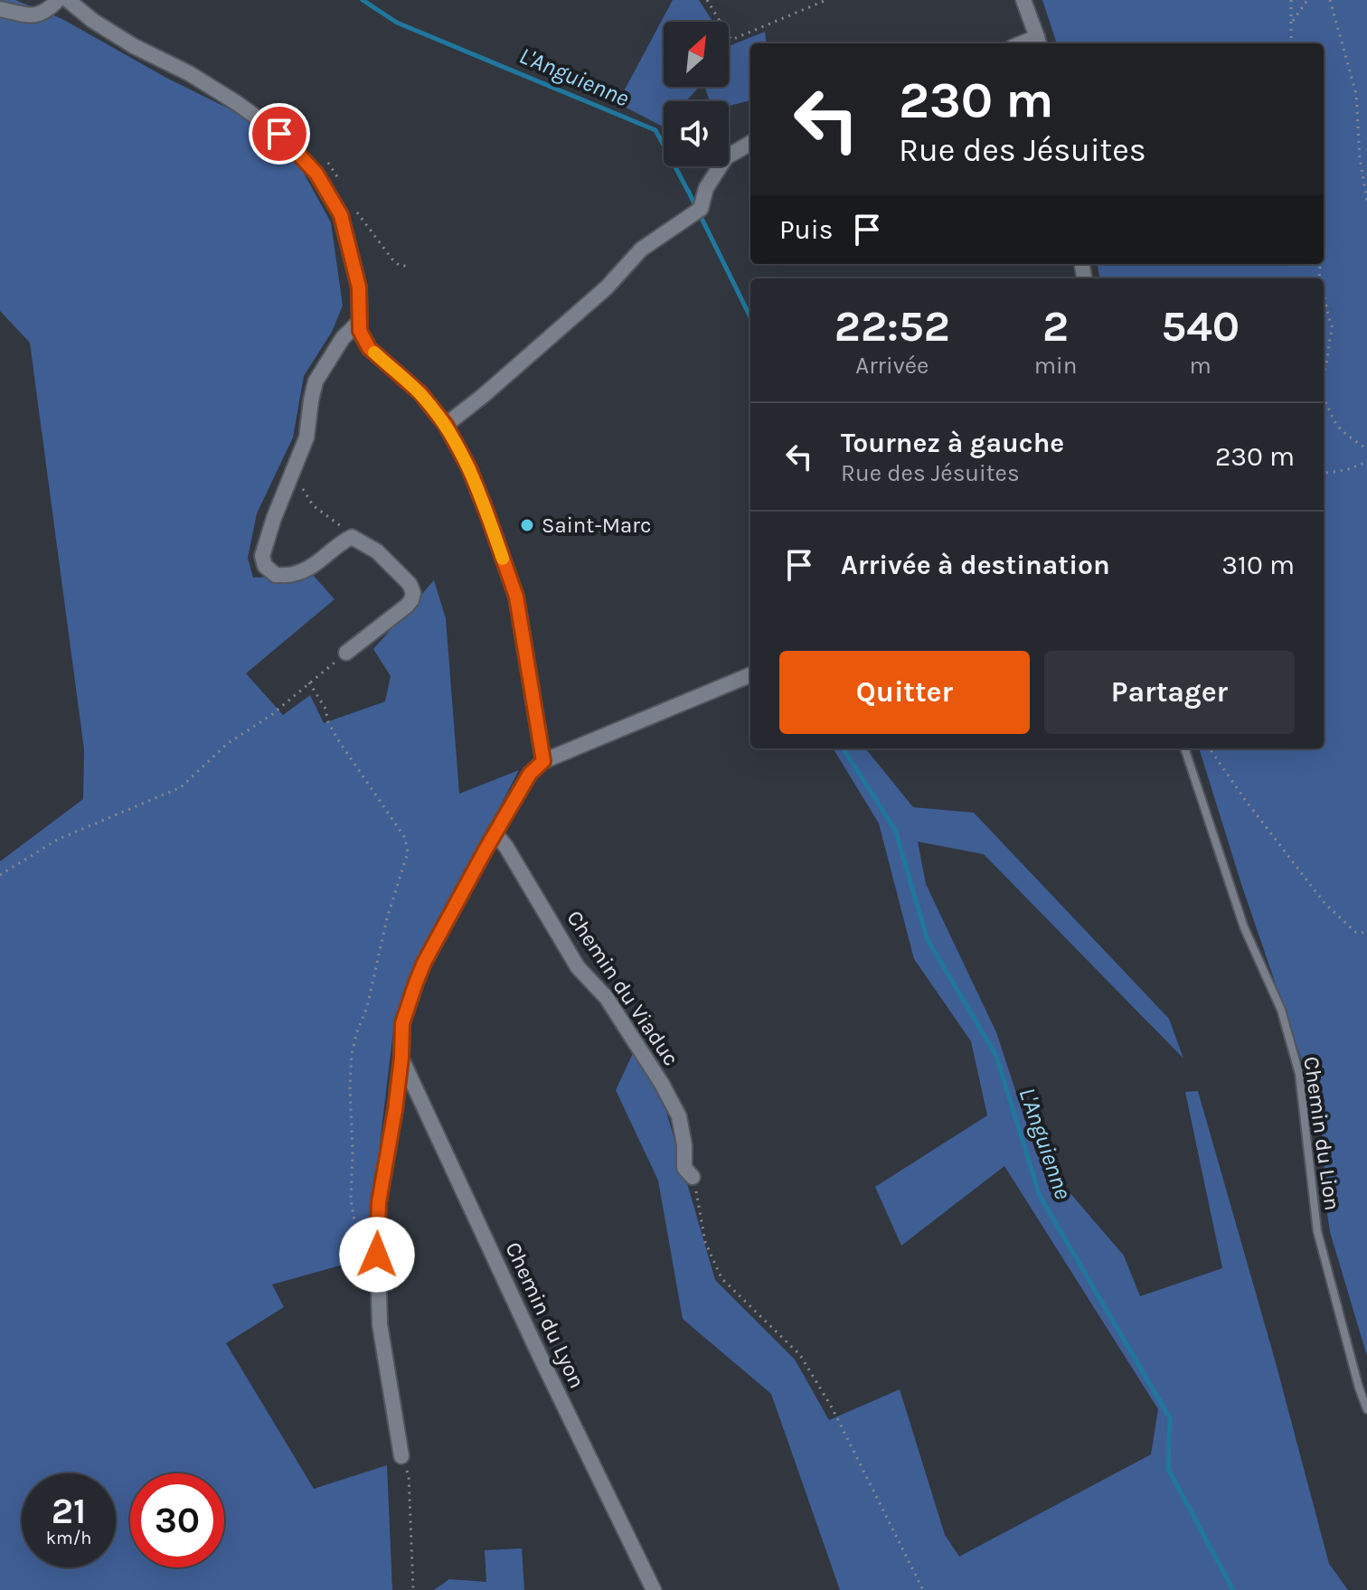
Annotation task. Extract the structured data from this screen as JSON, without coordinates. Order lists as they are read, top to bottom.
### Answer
{
  "streets": {
    "street": ["Chemin du Viaduc", "Chemin du Lyon"],
    "lane": ["Chemin du Lion"]
  },
  "water": ["L'Anguienne"],
  "places": ["Saint-Marc"],
  "north": "top right",
  "page": {
    "turn": ["230 m", "Rue des Jésuites"],
    "then": "Puis",
    "eta": [
      "22:52",
      "Arrivée",
      "2",
      "min",
      "540",
      "m"
    ],
    "list": [
      {
        "name": "Tournez à gauche",
        "note": "Rue des Jésuites",
        "value": "230 m"
      },
      {
        "name": "Arrivée à destination",
        "value": "310 m"
      }
    ],
    "buttons": ["Quitter", "Partager"],
    "speed": "21 km/h",
    "limit": "30"
  }
}
